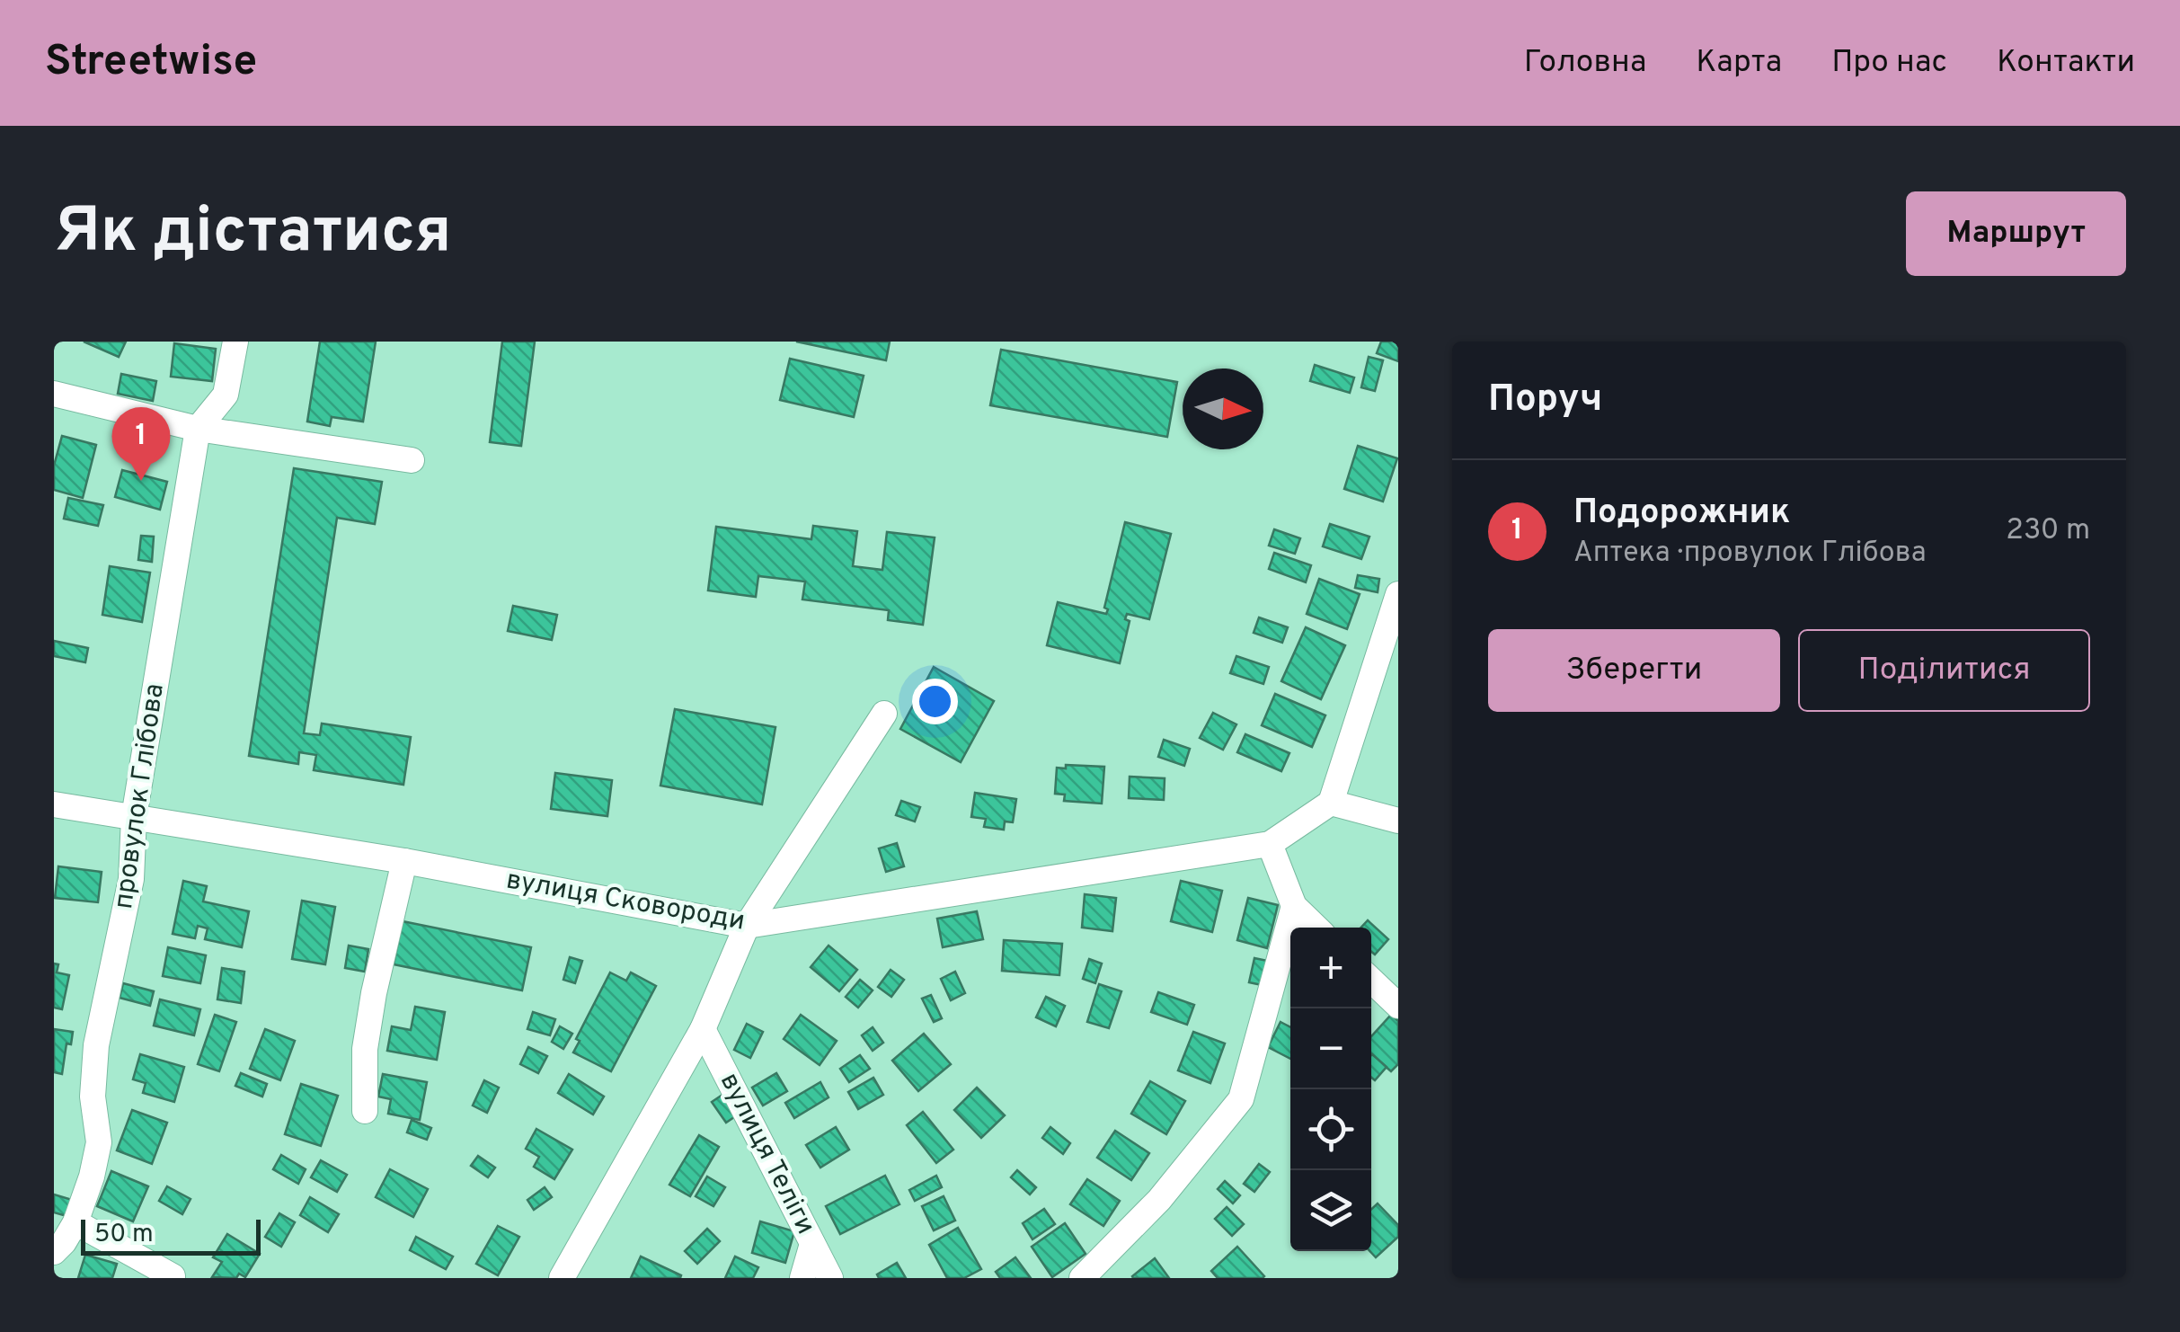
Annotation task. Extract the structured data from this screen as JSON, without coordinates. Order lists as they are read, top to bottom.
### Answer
{
  "streets": {
    "street": ["провулок Глібова", "вулиця Сковороди", "вулиця Теліги"]
  },
  "crossings": [
    ["провулок Глібова", "вулиця Сковороди"]
  ],
  "scale_bar": "50 m",
  "north": "right",
  "page": {
    "header": "Streetwise",
    "nav": [
      "Головна",
      "Карта",
      "Про нас",
      "Контакти"
    ],
    "buttons": [
      "Маршрут",
      ["Зберегти", "Поділитися"]
    ],
    "title": "Як дістатися",
    "heading": "Поруч",
    "pins": "1",
    "list": [
      {
        "mark": "1",
        "name": "Подорожник",
        "note": "Аптека · провулок Глібова",
        "value": "230 m"
      }
    ],
    "map_buttons": ["+", "−"],
    "scale": "50 m"
  }
}
